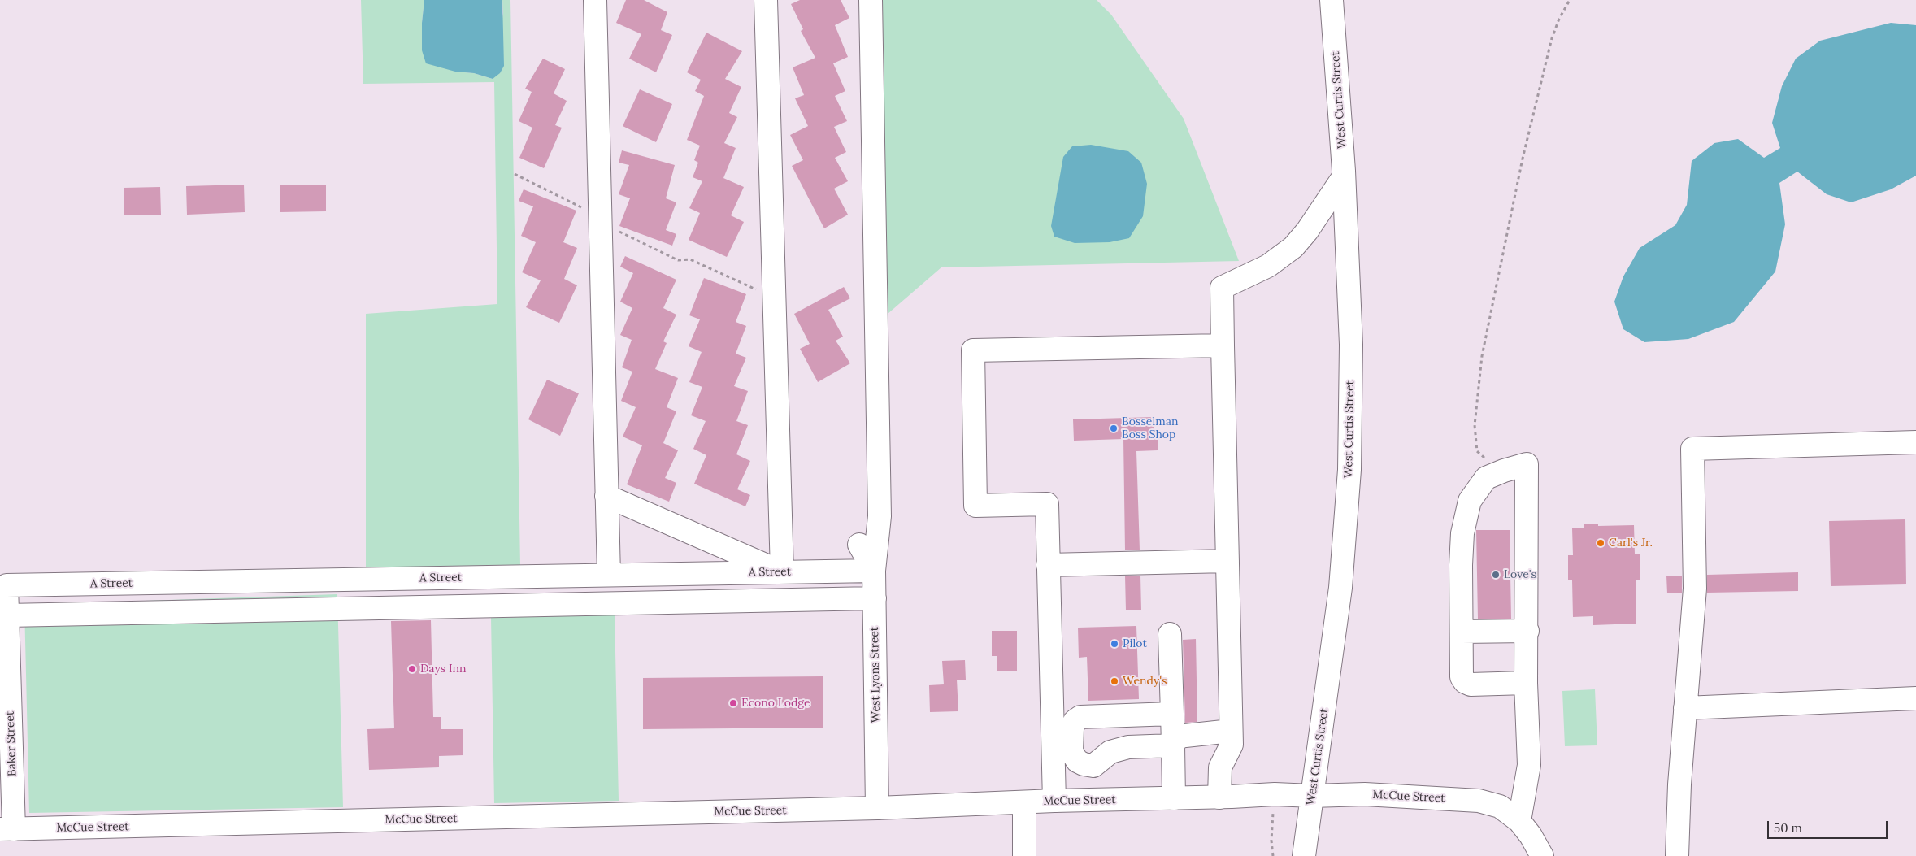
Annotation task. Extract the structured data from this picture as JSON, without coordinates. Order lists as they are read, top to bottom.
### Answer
{
  "streets": {
    "main road": [
      "West Curtis Street",
      "A Street",
      "West Lyons Street",
      "Baker Street",
      "McCue Street"
    ]
  },
  "crossings": [
    ["West Curtis Street", "McCue Street"],
    ["A Street", "West Lyons Street"],
    ["A Street", "Baker Street"],
    ["West Lyons Street", "McCue Street"],
    ["Baker Street", "McCue Street"]
  ],
  "places": [
    "Bosselman Boss Shop",
    "Carl's Jr.",
    "Love's",
    "Pilot",
    "Days Inn",
    "Wendy's",
    "Econo Lodge"
  ],
  "scale_bar": "50 m"
}
